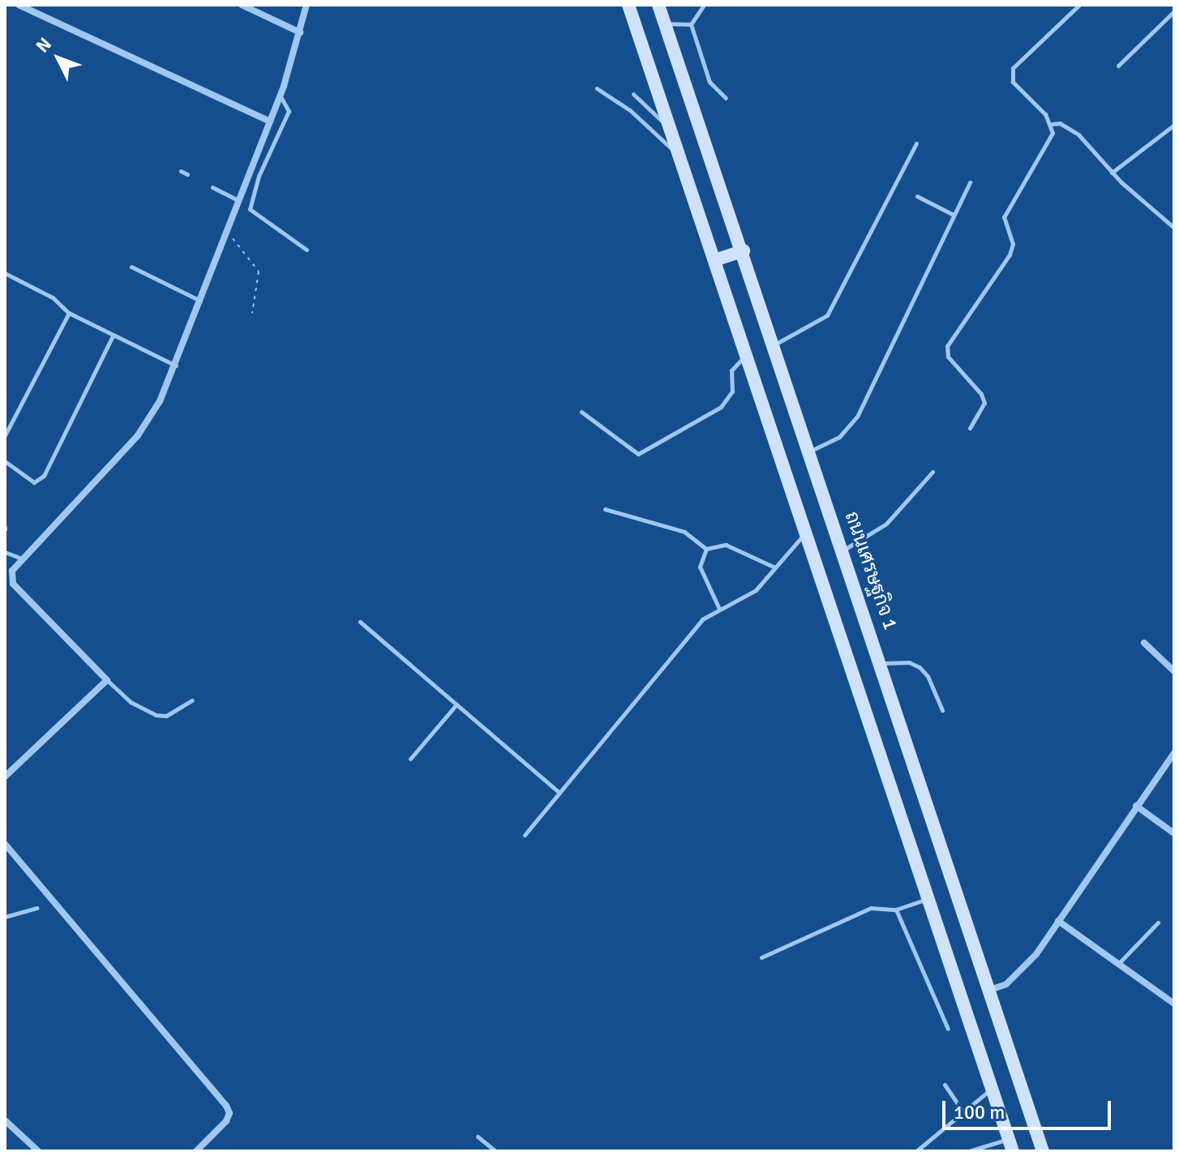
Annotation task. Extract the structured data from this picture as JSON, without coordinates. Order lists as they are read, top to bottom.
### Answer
{
  "streets": {
    "main road": ["ถนนเศรษฐกิจ 1"]
  },
  "scale_bar": "100 m",
  "north": "top left"
}
